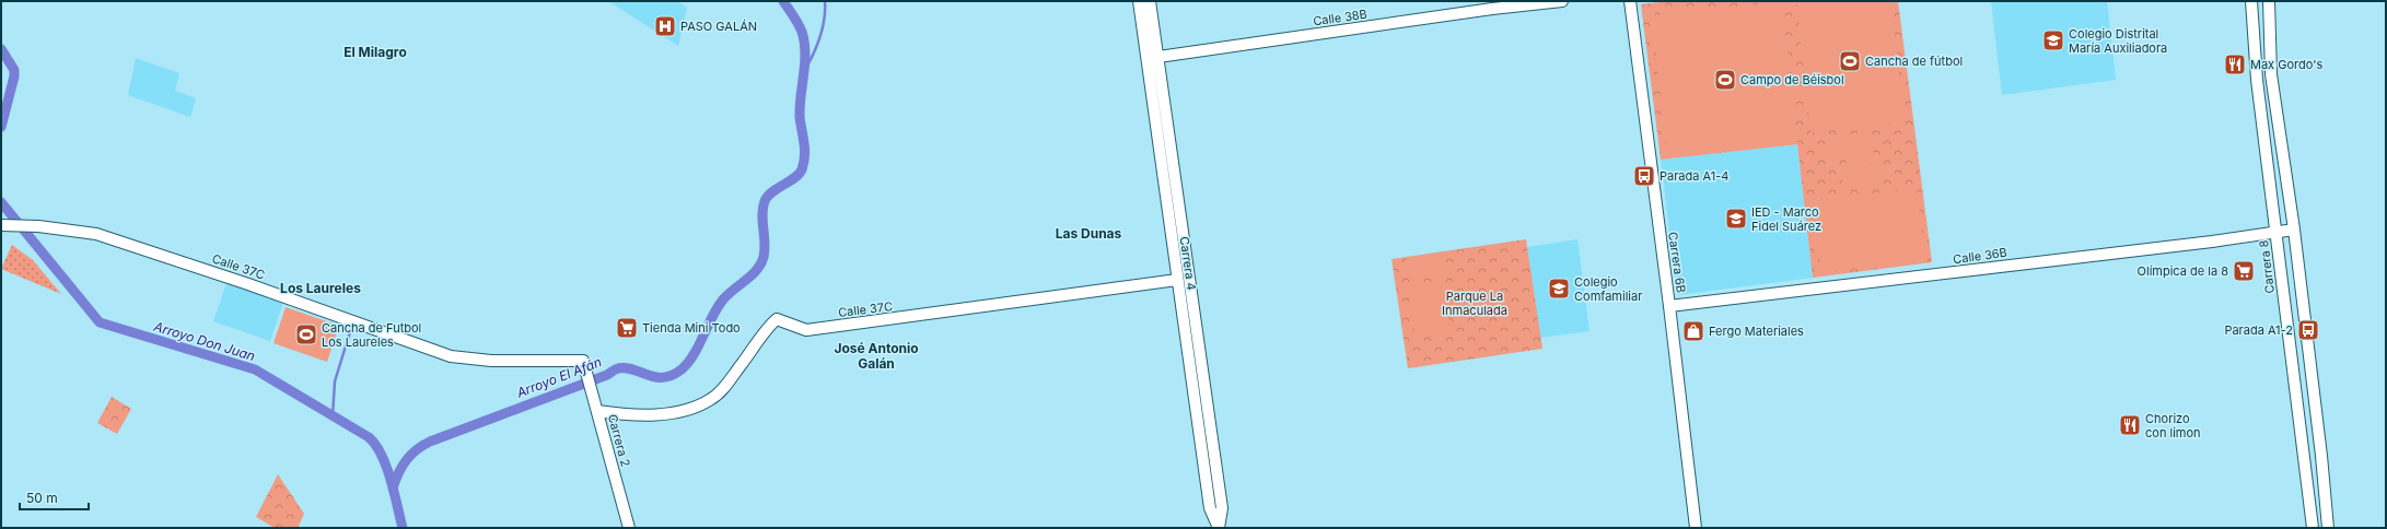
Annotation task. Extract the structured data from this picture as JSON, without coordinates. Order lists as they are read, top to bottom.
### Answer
{
  "streets": {
    "street": [
      "Calle 38B",
      "Calle 36B",
      "Carrera 6B",
      "Carrera 4",
      "Calle 37C",
      "Carrera 8",
      "Carrera 2"
    ]
  },
  "crossings": [
    ["Calle 38B", "Carrera 4"],
    ["Calle 36B", "Carrera 6B"],
    ["Calle 36B", "Carrera 8"],
    ["Carrera 4", "Calle 37C"],
    ["Calle 37C", "Carrera 2"]
  ],
  "districts": [
    "El Milagro",
    "Las Dunas",
    "Los Laureles",
    "José Antonio Galán"
  ],
  "water": ["Arroyo Don Juan", "Arroyo El Afán"],
  "parks": ["Parque La Inmaculada"],
  "places": {
    "hospital": ["PASO GALÁN"],
    "school or university": ["Colegio Distrital María Auxiliadora", "IED - Marco Fidel Suárez", "Colegio Comfamiliar"],
    "sports": ["Cancha de fútbol", "Campo de Béisbol", "Cancha de Futbol Los Laureles"],
    "restaurant": ["Max Gordo's", "Chorizo con limon"],
    "bus stop": ["Parada A1-4", "Parada A1-2"],
    "supermarket": ["Olímpica de la 8", "Tienda Mini Todo"],
    "shop": ["Fergo Materiales"]
  },
  "scale_bar": "50 m"
}
